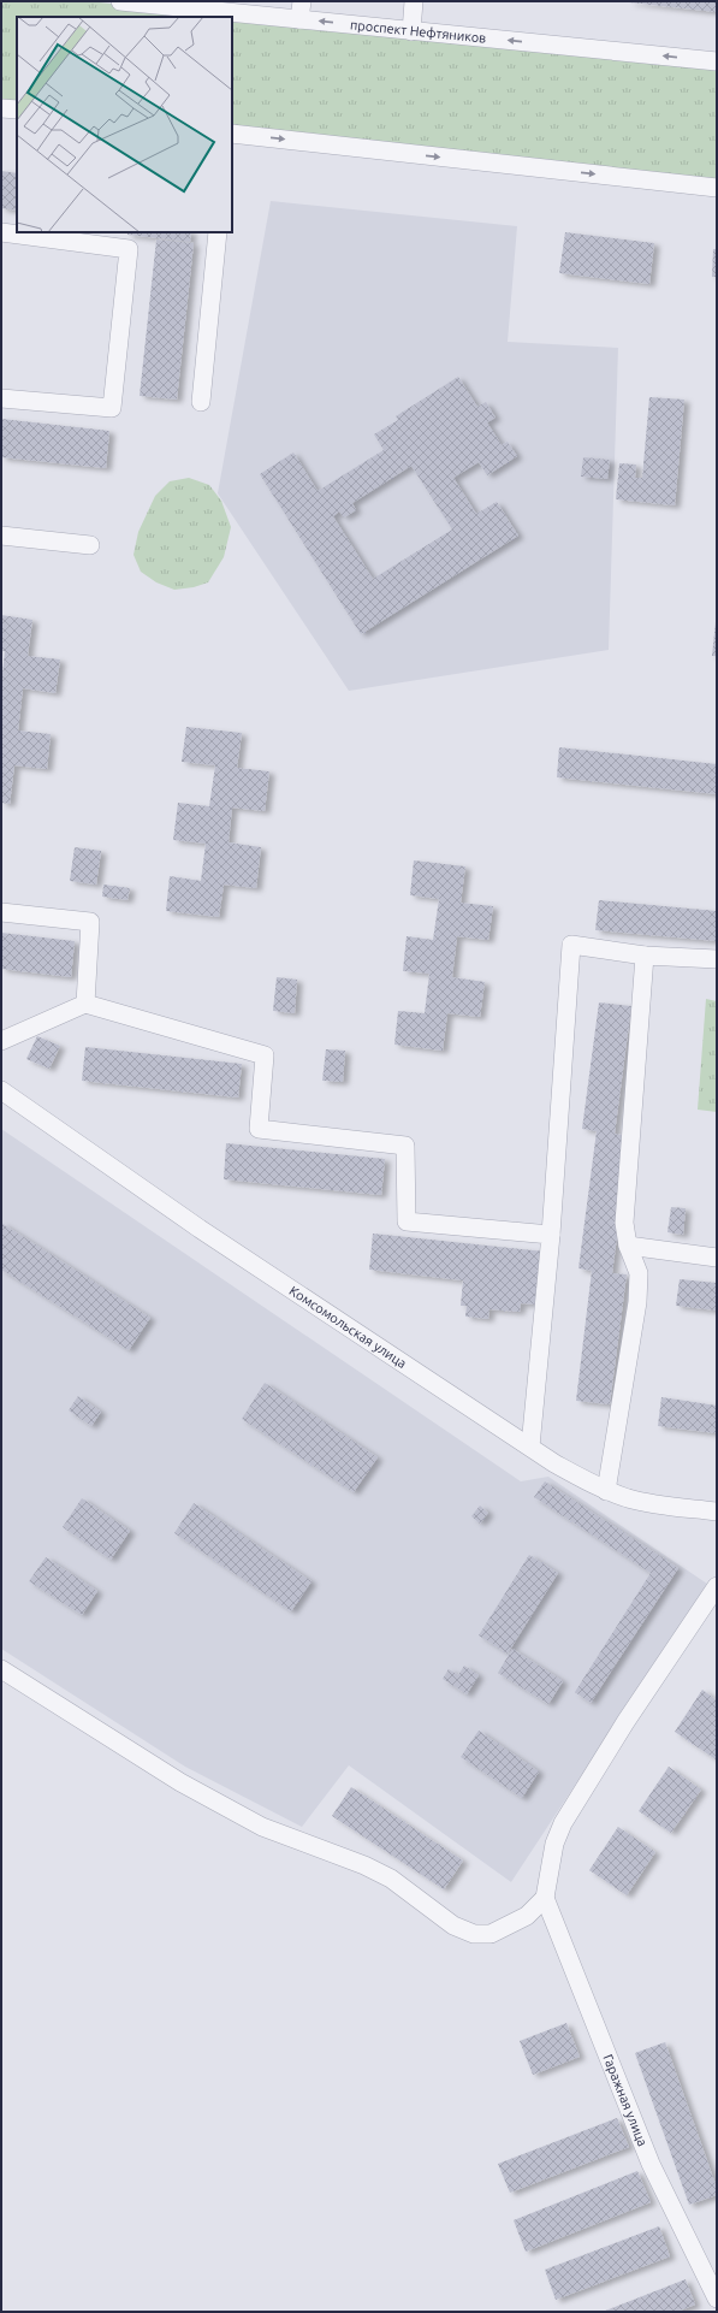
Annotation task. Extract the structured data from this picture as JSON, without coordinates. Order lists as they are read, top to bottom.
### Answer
{
  "streets": {
    "street": ["проспект Нефтяников", "Комсомольская улица", "Гаражная улица"]
  }
}
